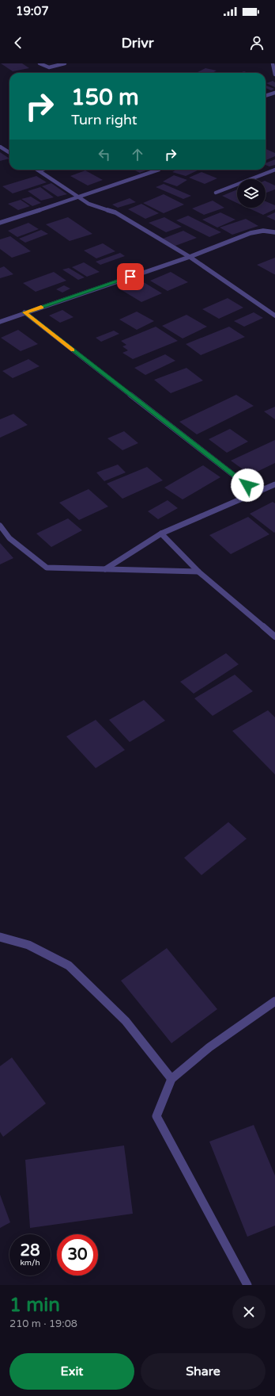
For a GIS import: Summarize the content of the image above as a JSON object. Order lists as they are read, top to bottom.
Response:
{
  "page": {
    "status": "19:07",
    "header": "Drivr",
    "turn": ["150 m", "Turn right"],
    "speed": "28 km/h",
    "limit": "30",
    "heading": ["1 min", "210 m · 19:08"],
    "buttons": ["Exit", "Share"]
  }
}
